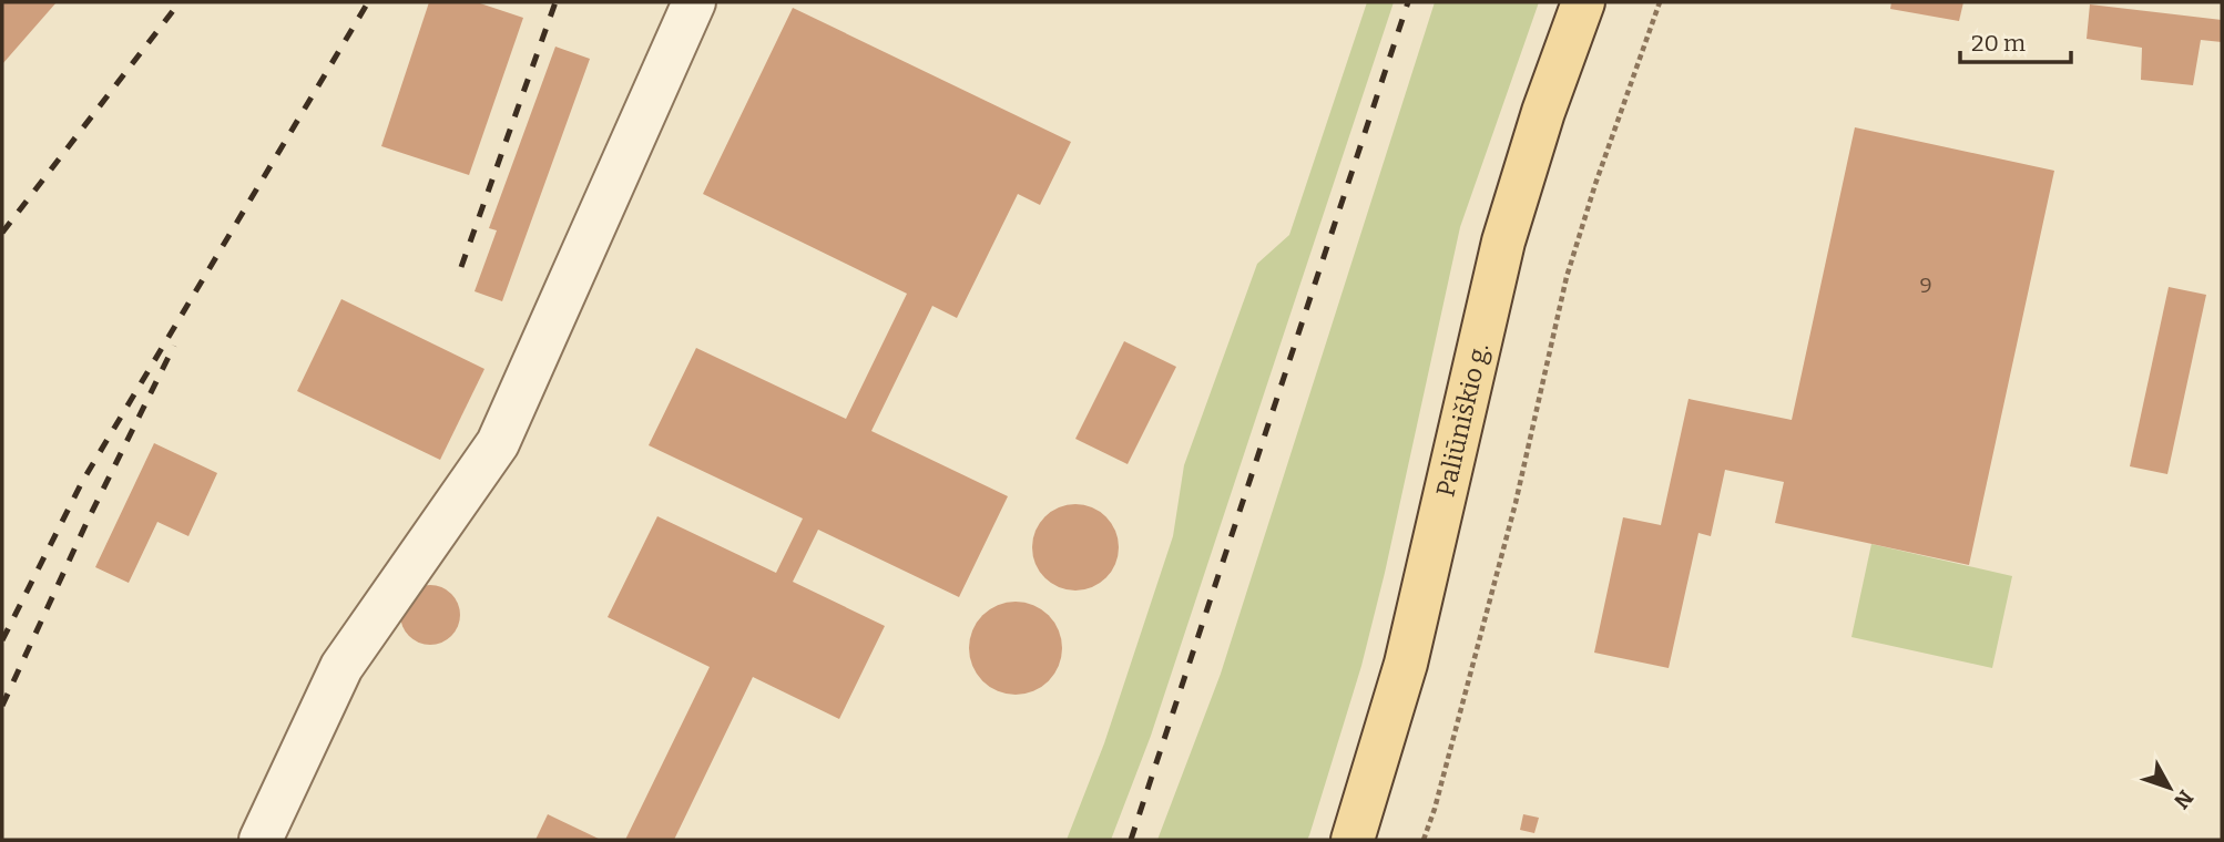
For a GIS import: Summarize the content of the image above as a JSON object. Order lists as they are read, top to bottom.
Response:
{
  "streets": {
    "main road": ["Paliūniškio g."]
  },
  "house_numbers": ["9"],
  "scale_bar": "20 m",
  "north": "bottom right"
}
